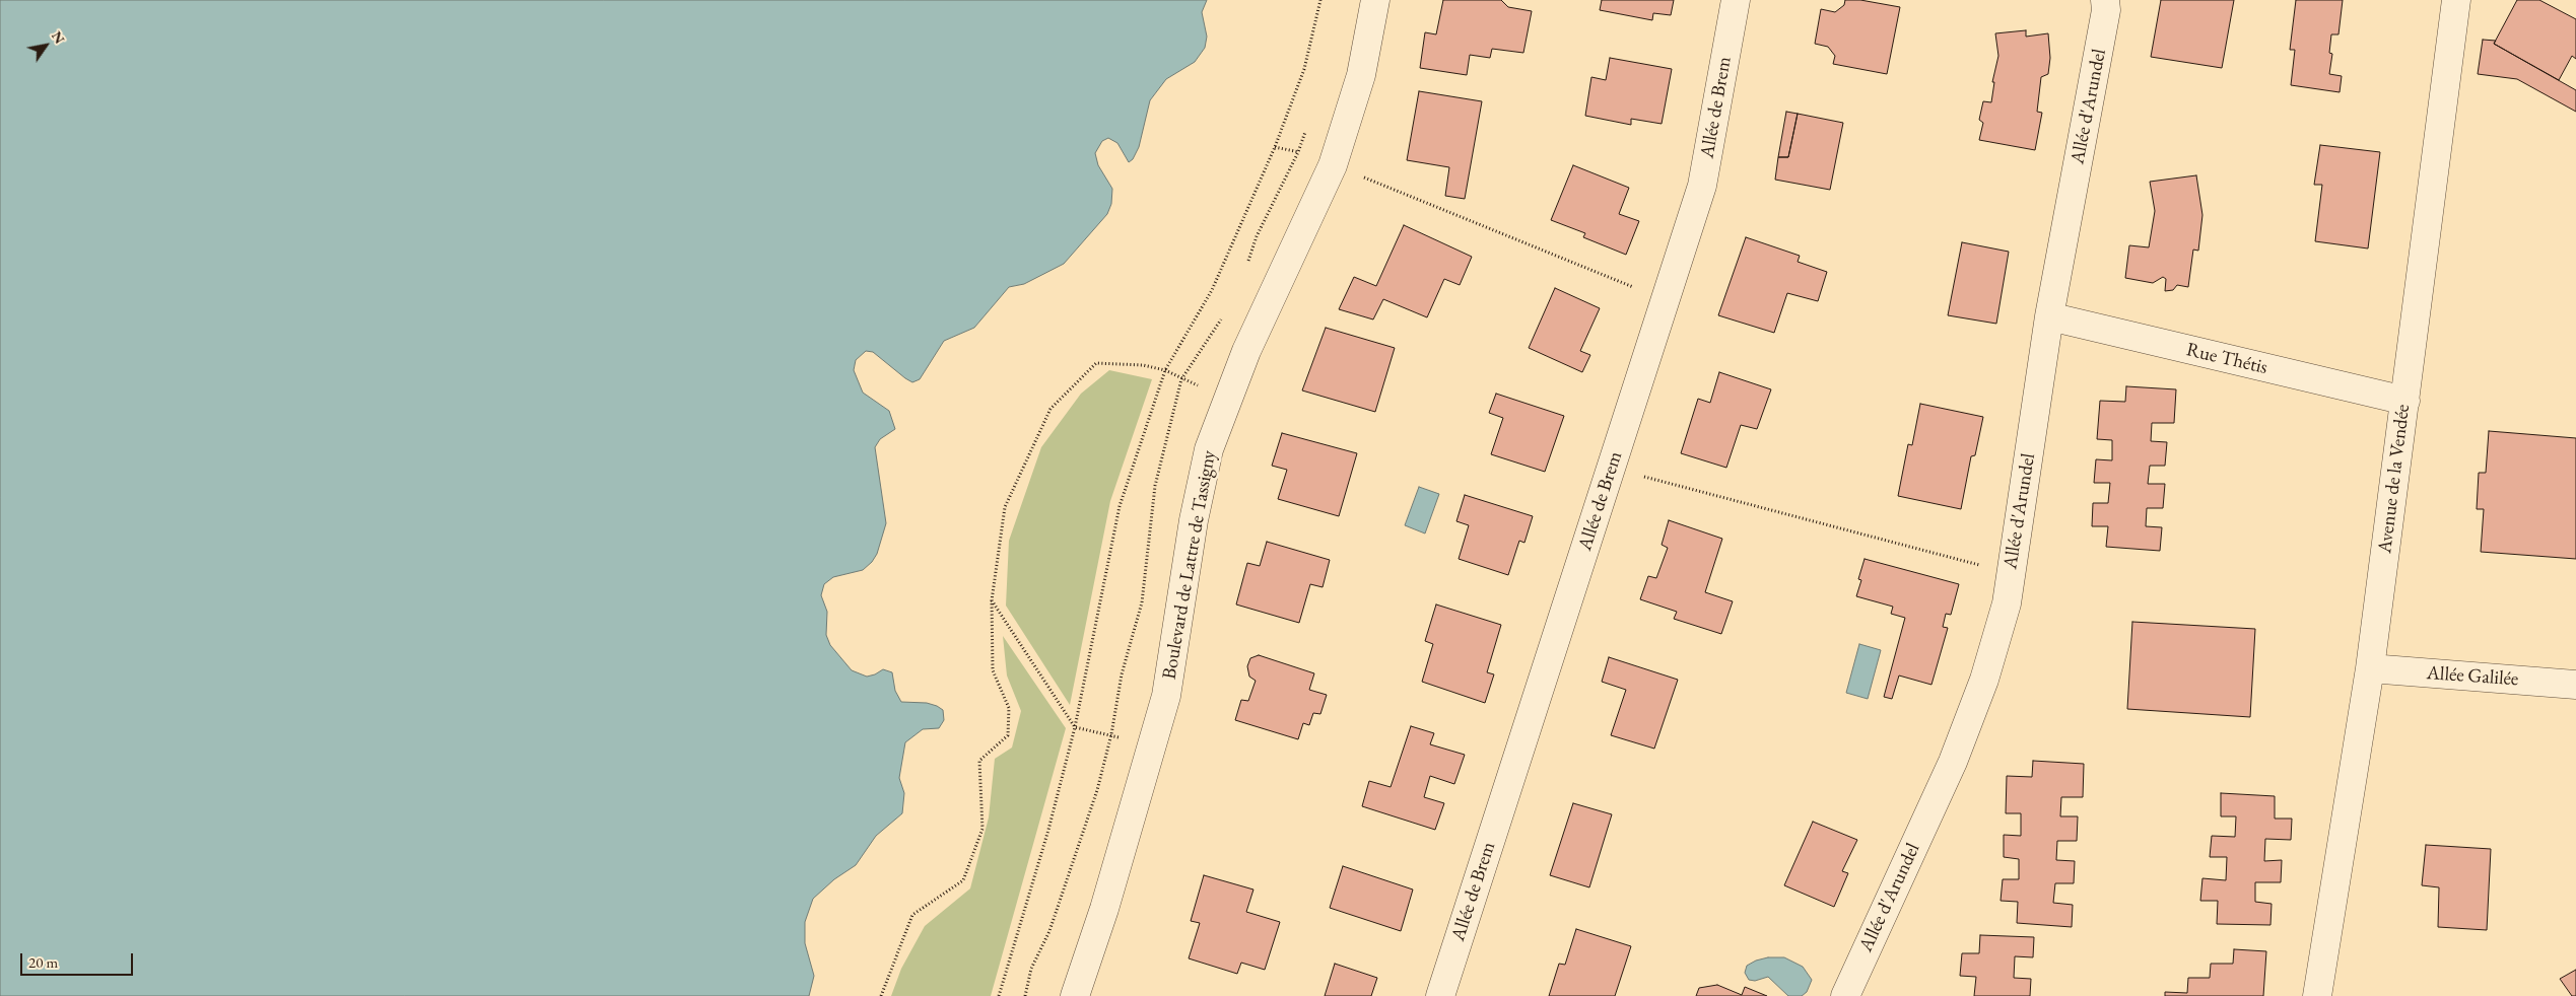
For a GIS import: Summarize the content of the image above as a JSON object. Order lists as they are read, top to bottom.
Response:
{
  "streets": {
    "street": [
      "Allée d'Arundel",
      "Allée de Brem",
      "Rue Thétis",
      "Avenue de la Vendée",
      "Boulevard de Lattre de Tassigny",
      "Allée Galilée"
    ]
  },
  "crossings": [
    ["Allée d'Arundel", "Rue Thétis"],
    ["Rue Thétis", "Avenue de la Vendée"],
    ["Avenue de la Vendée", "Allée Galilée"]
  ],
  "scale_bar": "20 m",
  "north": "top right"
}
